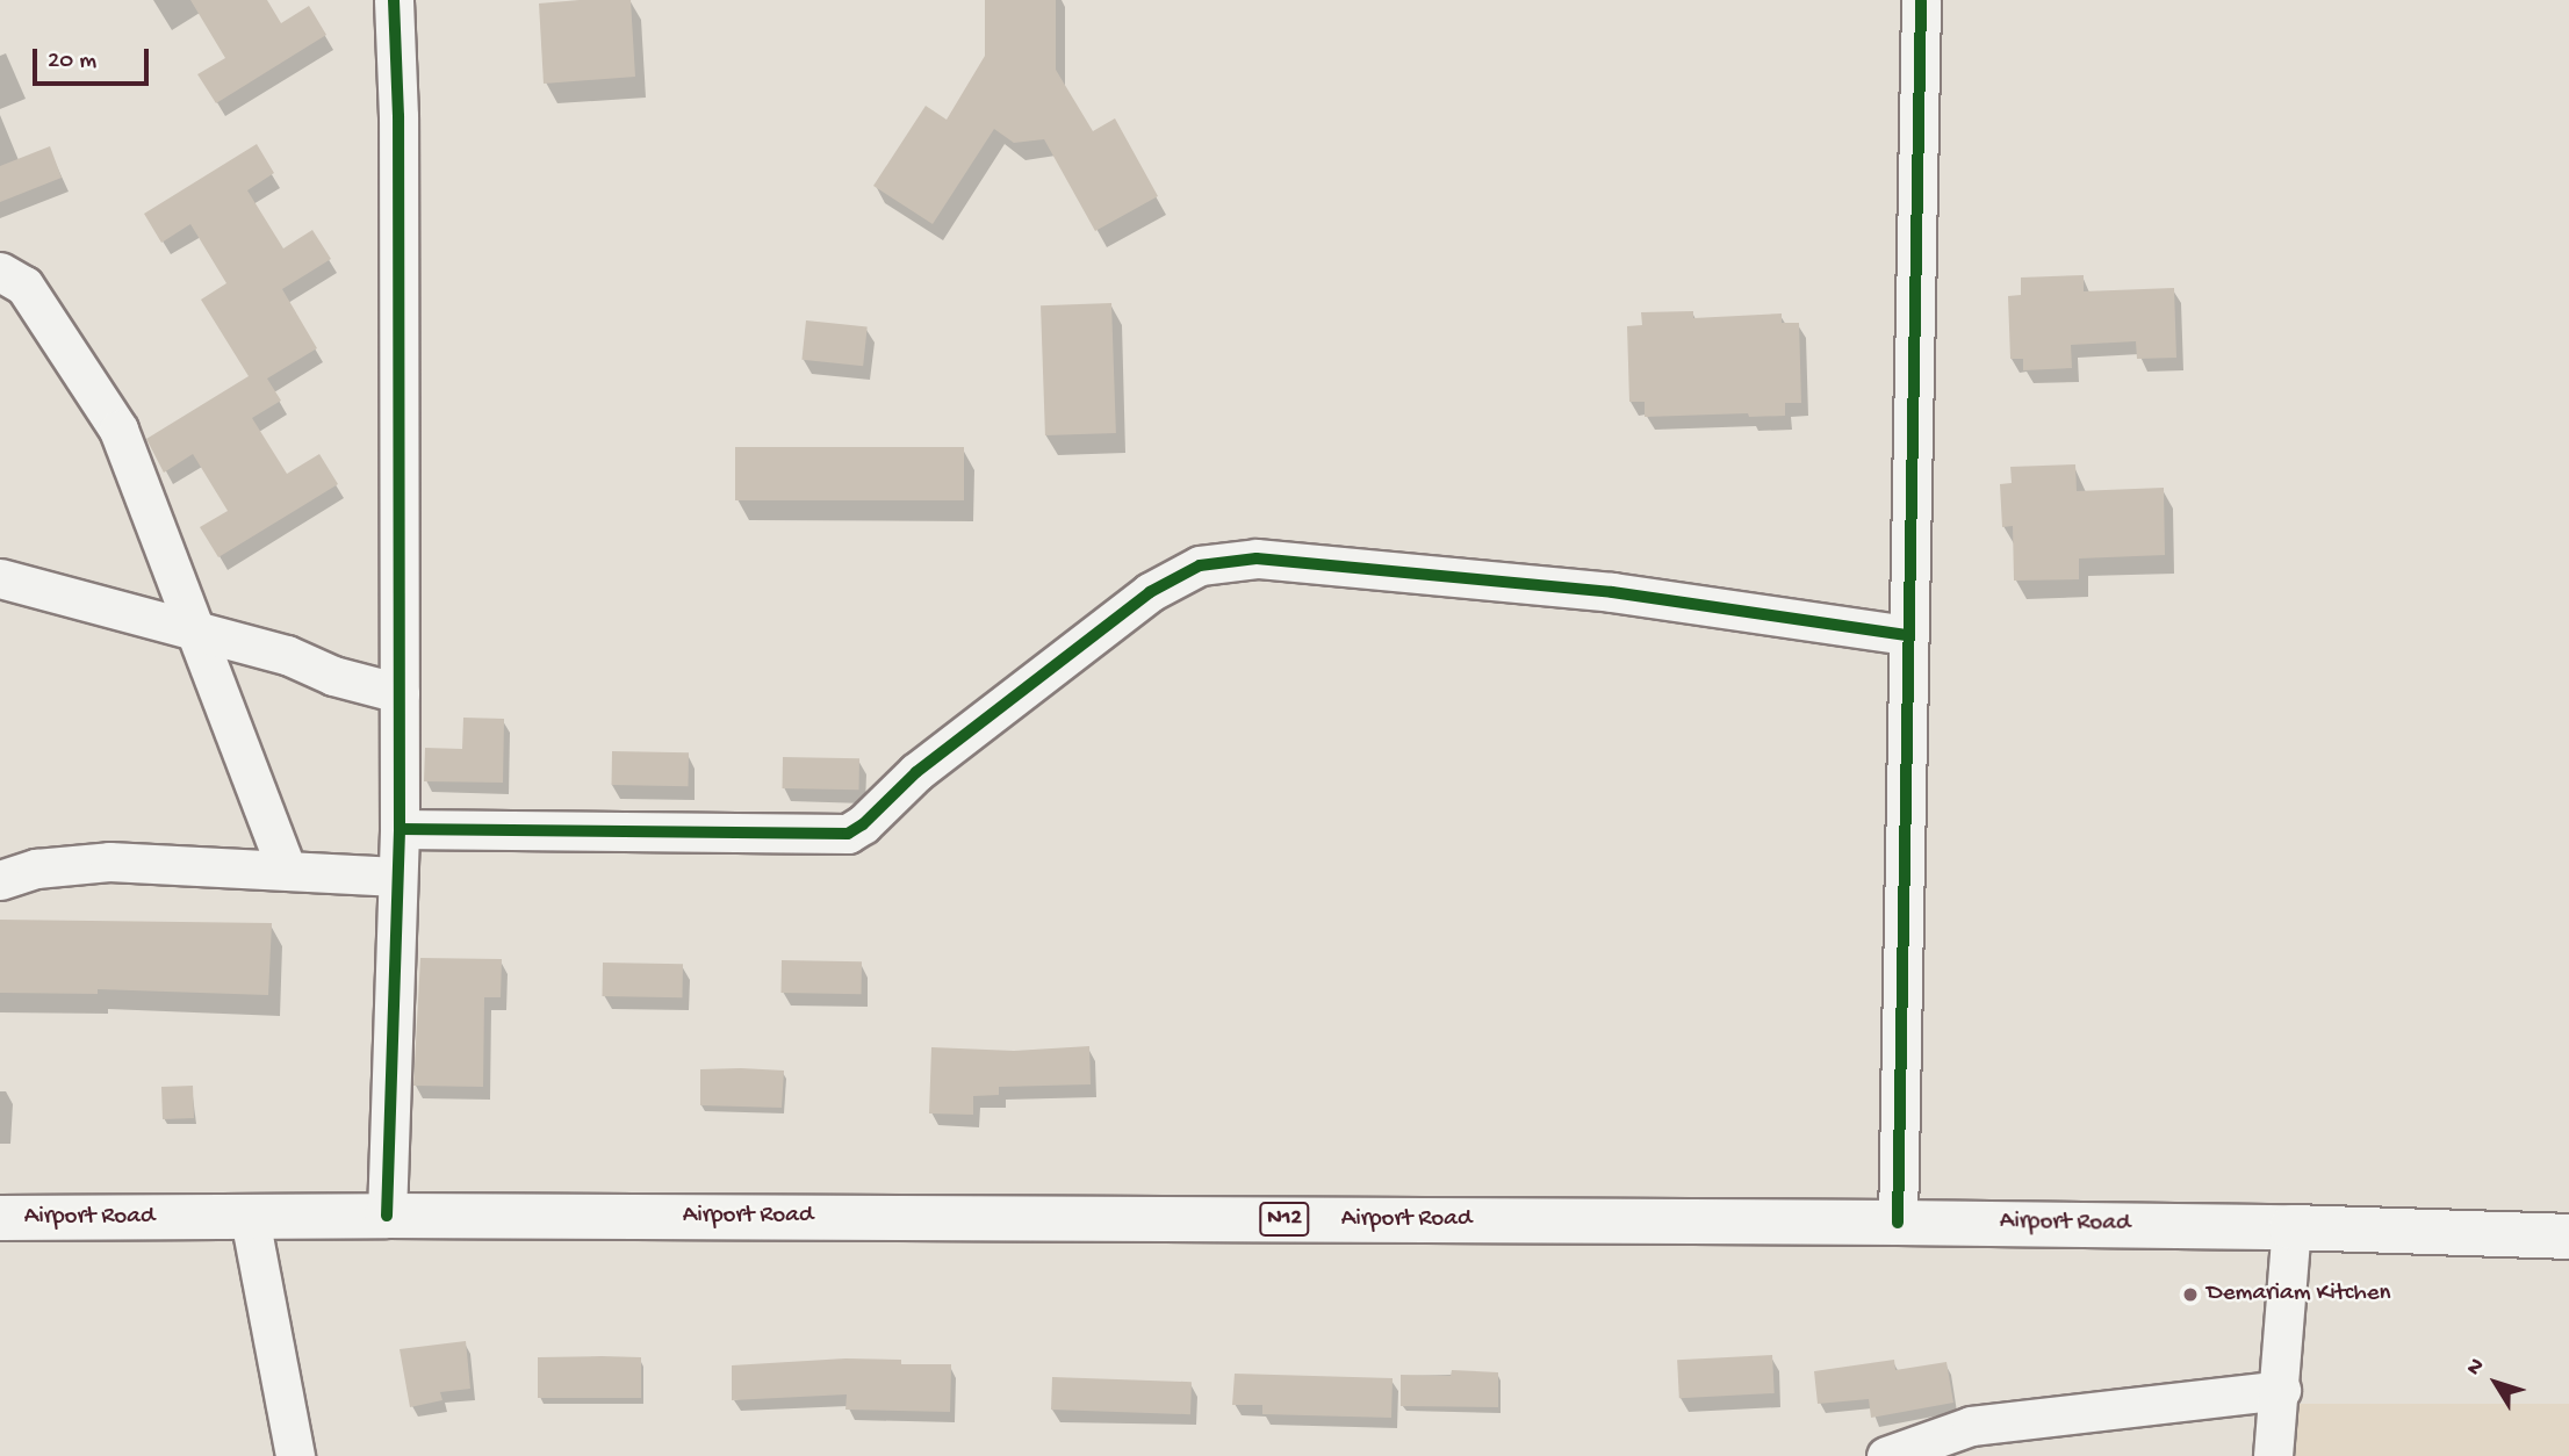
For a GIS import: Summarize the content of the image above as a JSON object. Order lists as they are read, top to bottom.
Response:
{
  "streets": {
    "highway": ["Airport Road", "N12"]
  },
  "places": ["Demariam Kitchen"],
  "scale_bar": "20 m",
  "north": "top left"
}
